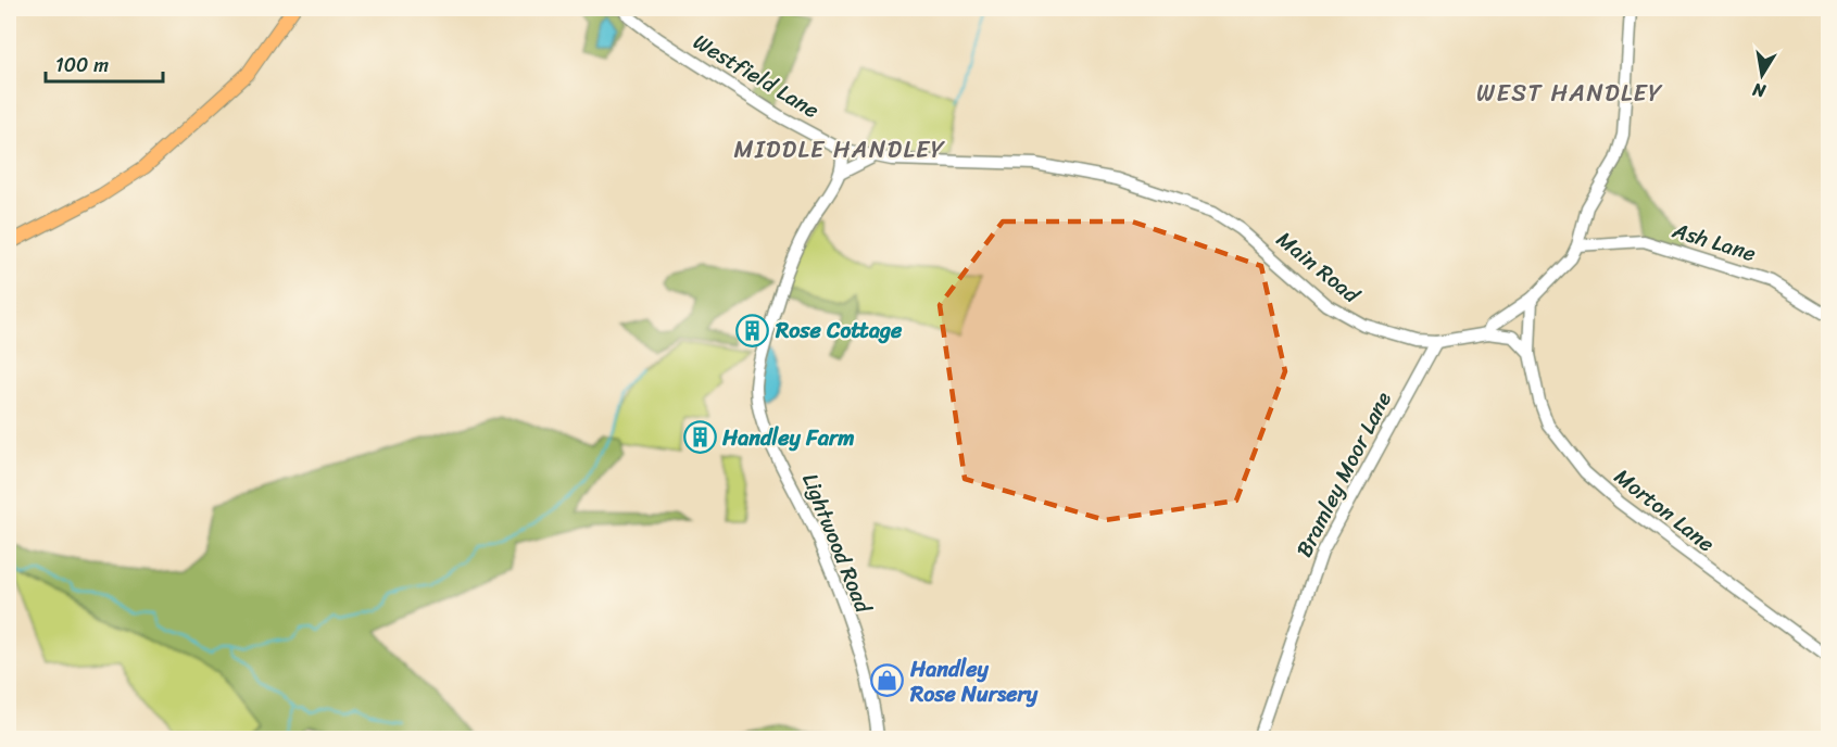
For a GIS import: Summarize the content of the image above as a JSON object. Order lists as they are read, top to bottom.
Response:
{
  "streets": {
    "street": [
      "Westfield Lane",
      "Ash Lane",
      "Main Road",
      "Bramley Moor Lane",
      "Morton Lane",
      "Lightwood Road"
    ]
  },
  "crossings": [
    ["Westfield Lane", "Main Road"],
    ["Main Road", "Bramley Moor Lane"]
  ],
  "districts": ["WEST HANDLEY", "MIDDLE HANDLEY"],
  "places": {
    "building": ["Rose Cottage", "Handley Farm"],
    "shop": ["Handley Rose Nursery"]
  },
  "scale_bar": "100 m",
  "north": "bottom"
}
